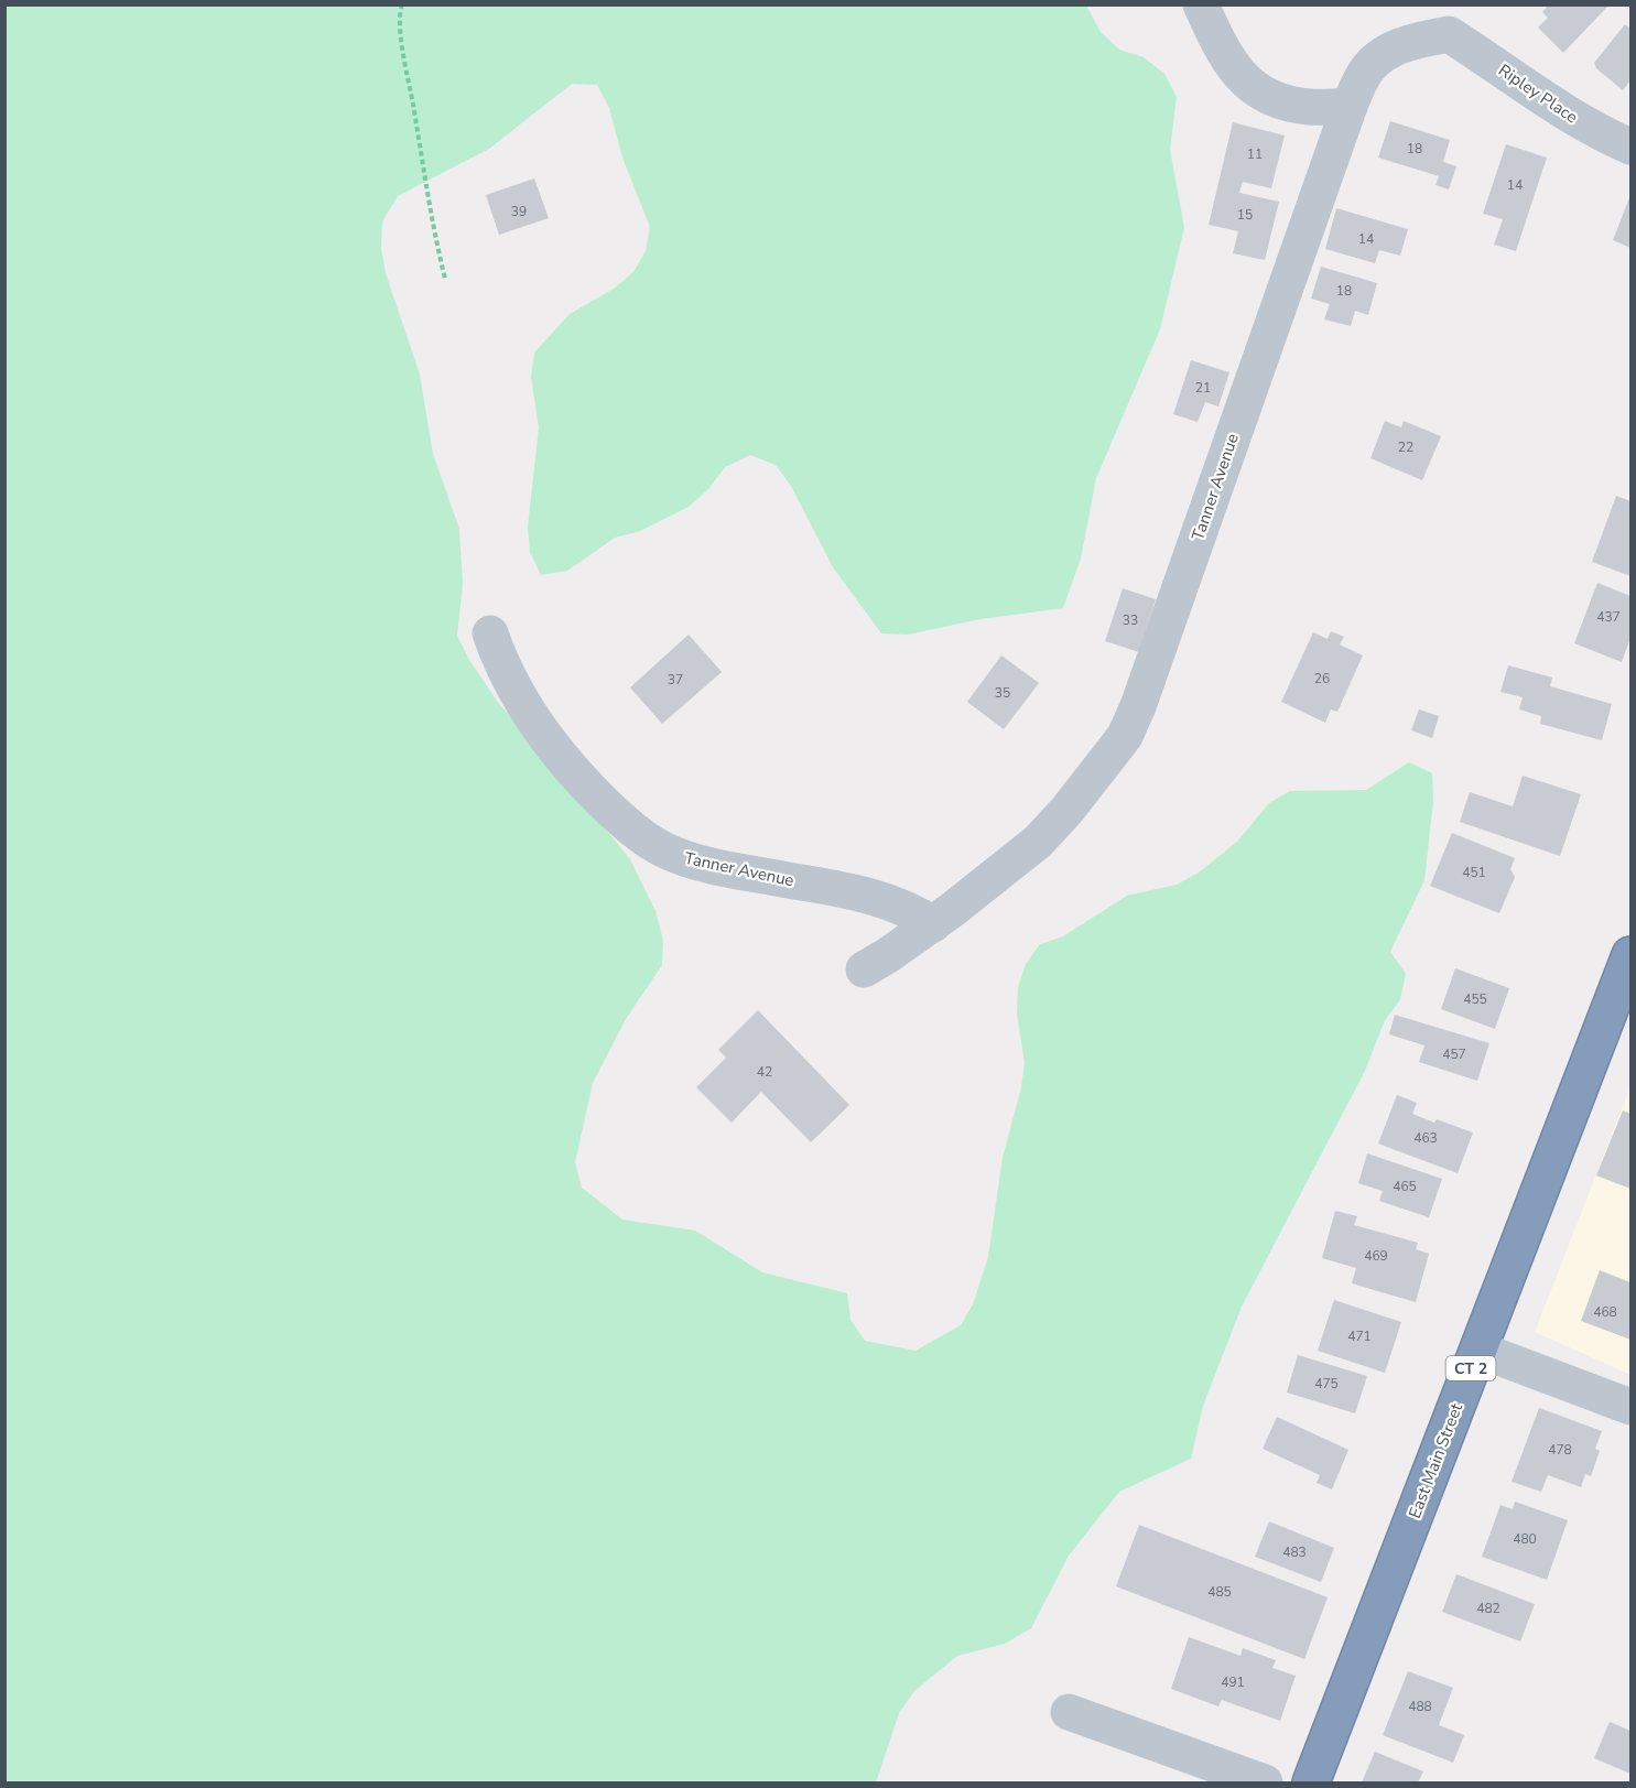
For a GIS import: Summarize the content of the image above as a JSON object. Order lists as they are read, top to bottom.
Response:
{
  "streets": {
    "highway": ["CT 2", "East Main Street"],
    "street": ["Ripley Place", "Tanner Avenue"]
  },
  "crossings": [
    ["Ripley Place", "Tanner Avenue"]
  ],
  "house_numbers": [
    "18",
    "11",
    "14",
    "39",
    "15",
    "14",
    "18",
    "21",
    "22",
    "437",
    "33",
    "26",
    "37",
    "35",
    "451",
    "455",
    "457",
    "42",
    "463",
    "465",
    "469",
    "468",
    "471",
    "475",
    "478",
    "480",
    "483",
    "485",
    "482",
    "491",
    "488"
  ]
}
